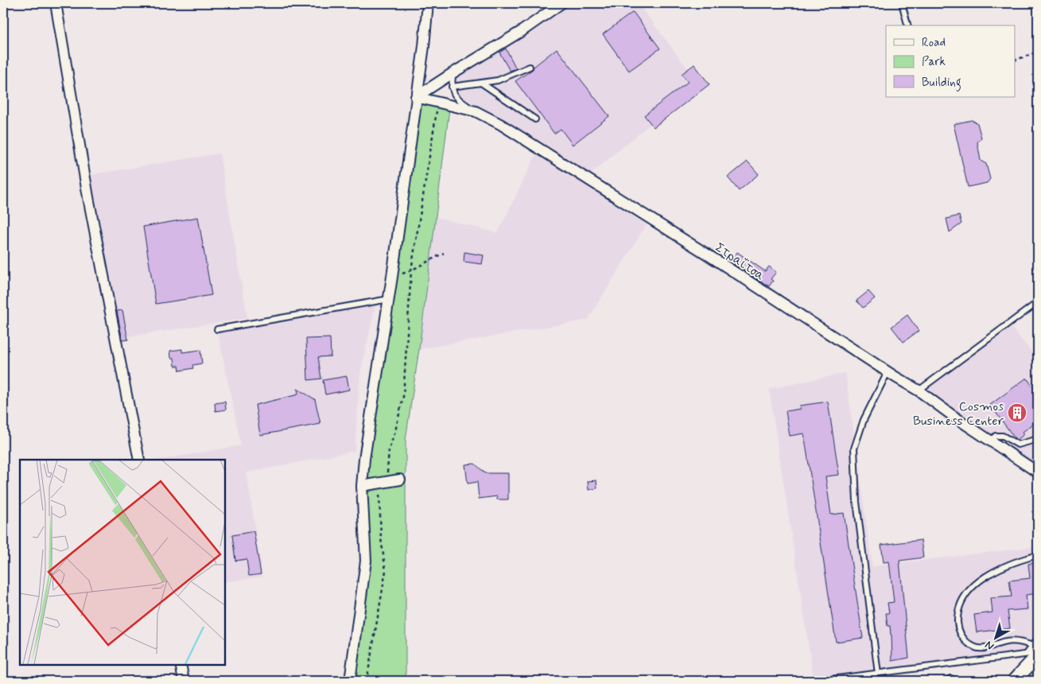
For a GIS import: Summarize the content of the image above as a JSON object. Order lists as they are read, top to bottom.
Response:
{
  "streets": {
    "street": ["Στραΐτσα"]
  },
  "places": {
    "building": ["Cosmos Business Center"]
  },
  "legend": ["Road", "Park", "Building"],
  "north": "bottom left"
}
